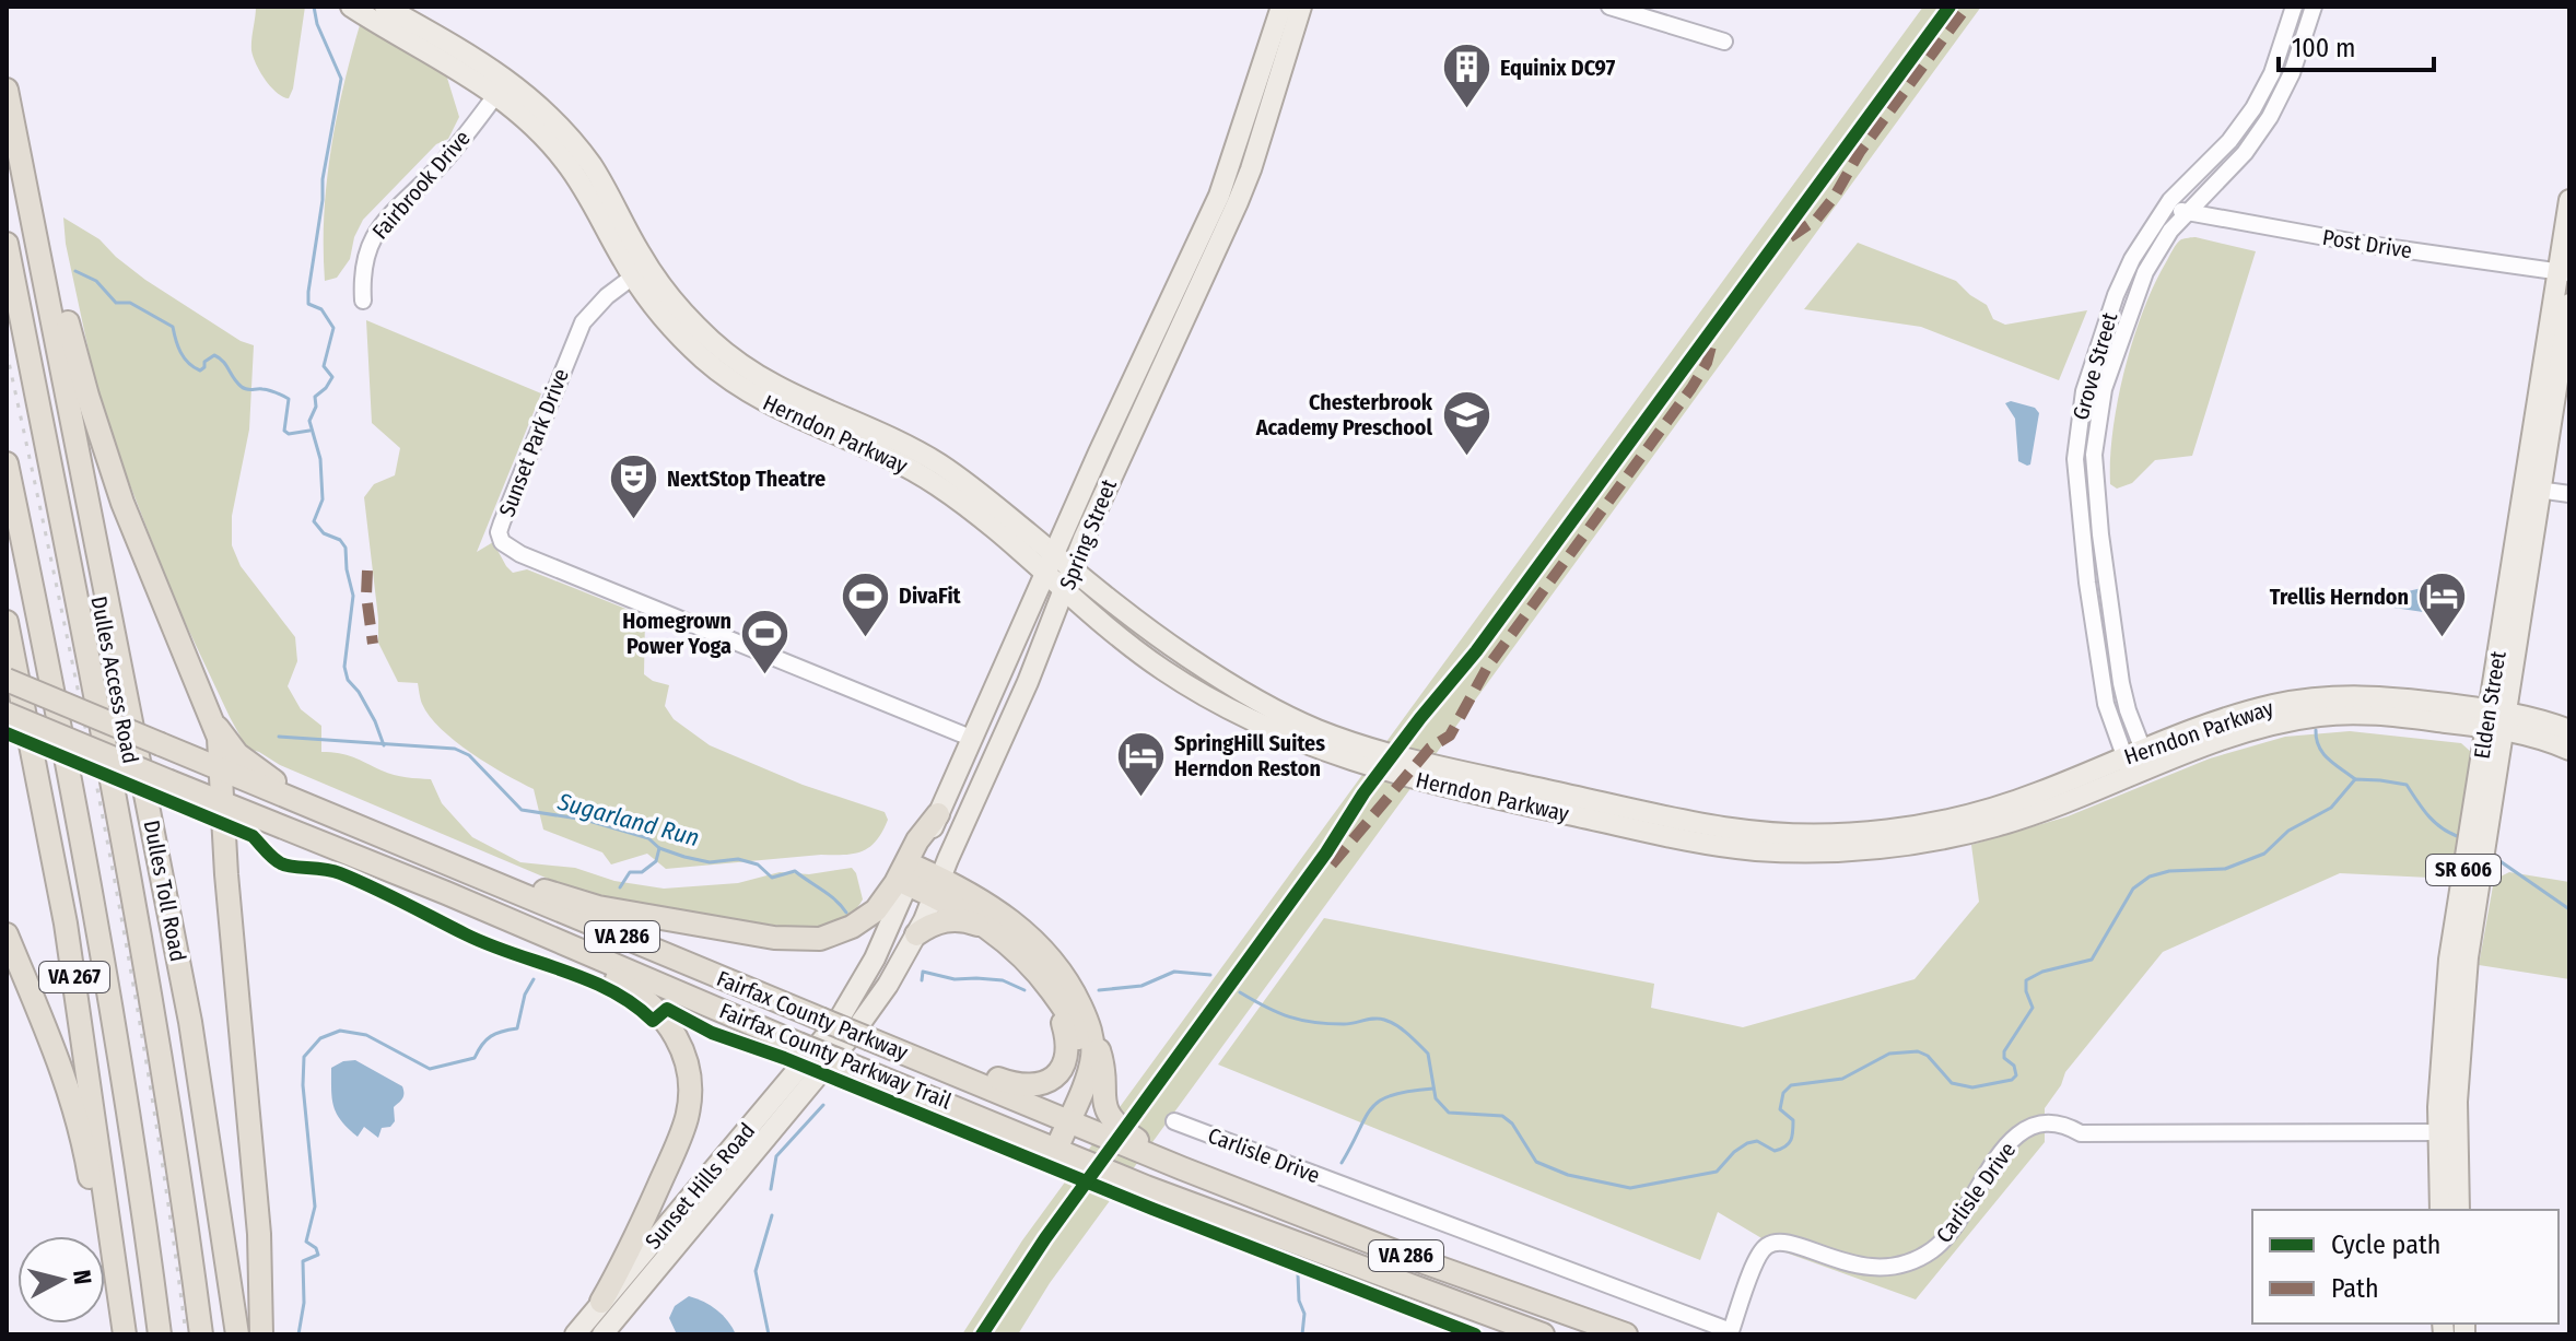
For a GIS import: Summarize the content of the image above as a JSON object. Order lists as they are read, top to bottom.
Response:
{
  "streets": {
    "highway": [
      "Dulles Access Road",
      "Dulles Toll Road",
      "VA 286",
      "VA 267",
      "Fairfax County Parkway"
    ],
    "main road": [
      "Herndon Parkway",
      "Spring Street",
      "Elden Street",
      "SR 606",
      "Sunset Hills Road"
    ],
    "street": [
      "Fairbrook Drive",
      "Post Drive",
      "Grove Street",
      "Sunset Park Drive",
      "Carlisle Drive"
    ],
    "cycle path": ["Fairfax County Parkway Trail"]
  },
  "crossings": [
    ["Fairbrook Drive", "Herndon Parkway"],
    ["Post Drive", "Grove Street"],
    ["Post Drive", "Elden Street"],
    ["Grove Street", "Herndon Parkway"],
    ["Herndon Parkway", "Sunset Park Drive"],
    ["Herndon Parkway", "Spring Street"],
    ["Herndon Parkway", "Elden Street"],
    ["Sunset Park Drive", "Spring Street"],
    ["Spring Street", "Fairfax County Parkway"],
    ["Spring Street", "Sunset Hills Road"],
    ["Elden Street", "Carlisle Drive"],
    ["Dulles Toll Road", "Fairfax County Parkway"],
    ["Fairfax County Parkway", "Sunset Hills Road"]
  ],
  "water": ["Sugarland Run"],
  "places": {
    "building": ["Equinix DC97"],
    "school or university": ["Chesterbrook Academy Preschool"],
    "theatre": ["NextStop Theatre"],
    "sports": ["DivaFit", "Homegrown Power Yoga"],
    "hotel": ["Trellis Herndon", "SpringHill Suites Herndon Reston"]
  },
  "legend": ["Cycle path", "Path"],
  "scale_bar": "100 m",
  "north": "right"
}
